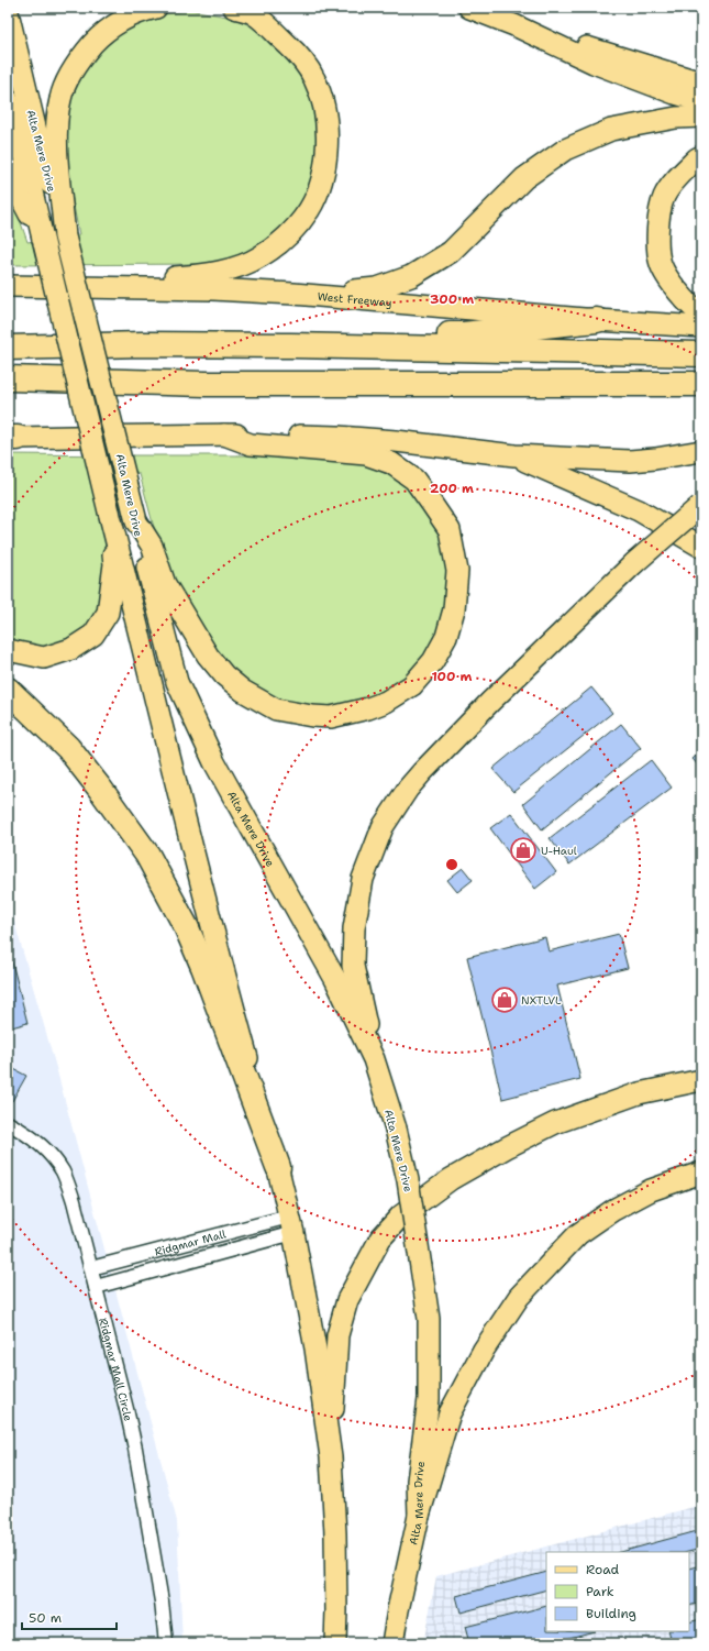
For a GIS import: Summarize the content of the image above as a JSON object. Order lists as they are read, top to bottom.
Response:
{
  "streets": {
    "main road": ["Alta Mere Drive", "West Freeway"],
    "street": ["Ridgmar Mall", "Ridgmar Mall Circle"]
  },
  "crossings": [
    ["Alta Mere Drive", "Ridgmar Mall"],
    ["Ridgmar Mall", "Ridgmar Mall Circle"]
  ],
  "places": {
    "shop": ["U-Haul", "NXTLVL"]
  },
  "legend": ["Road", "Park", "Building"],
  "scale_bar": "50 m",
  "rings": ["300 m", "200 m", "100 m"]
}
